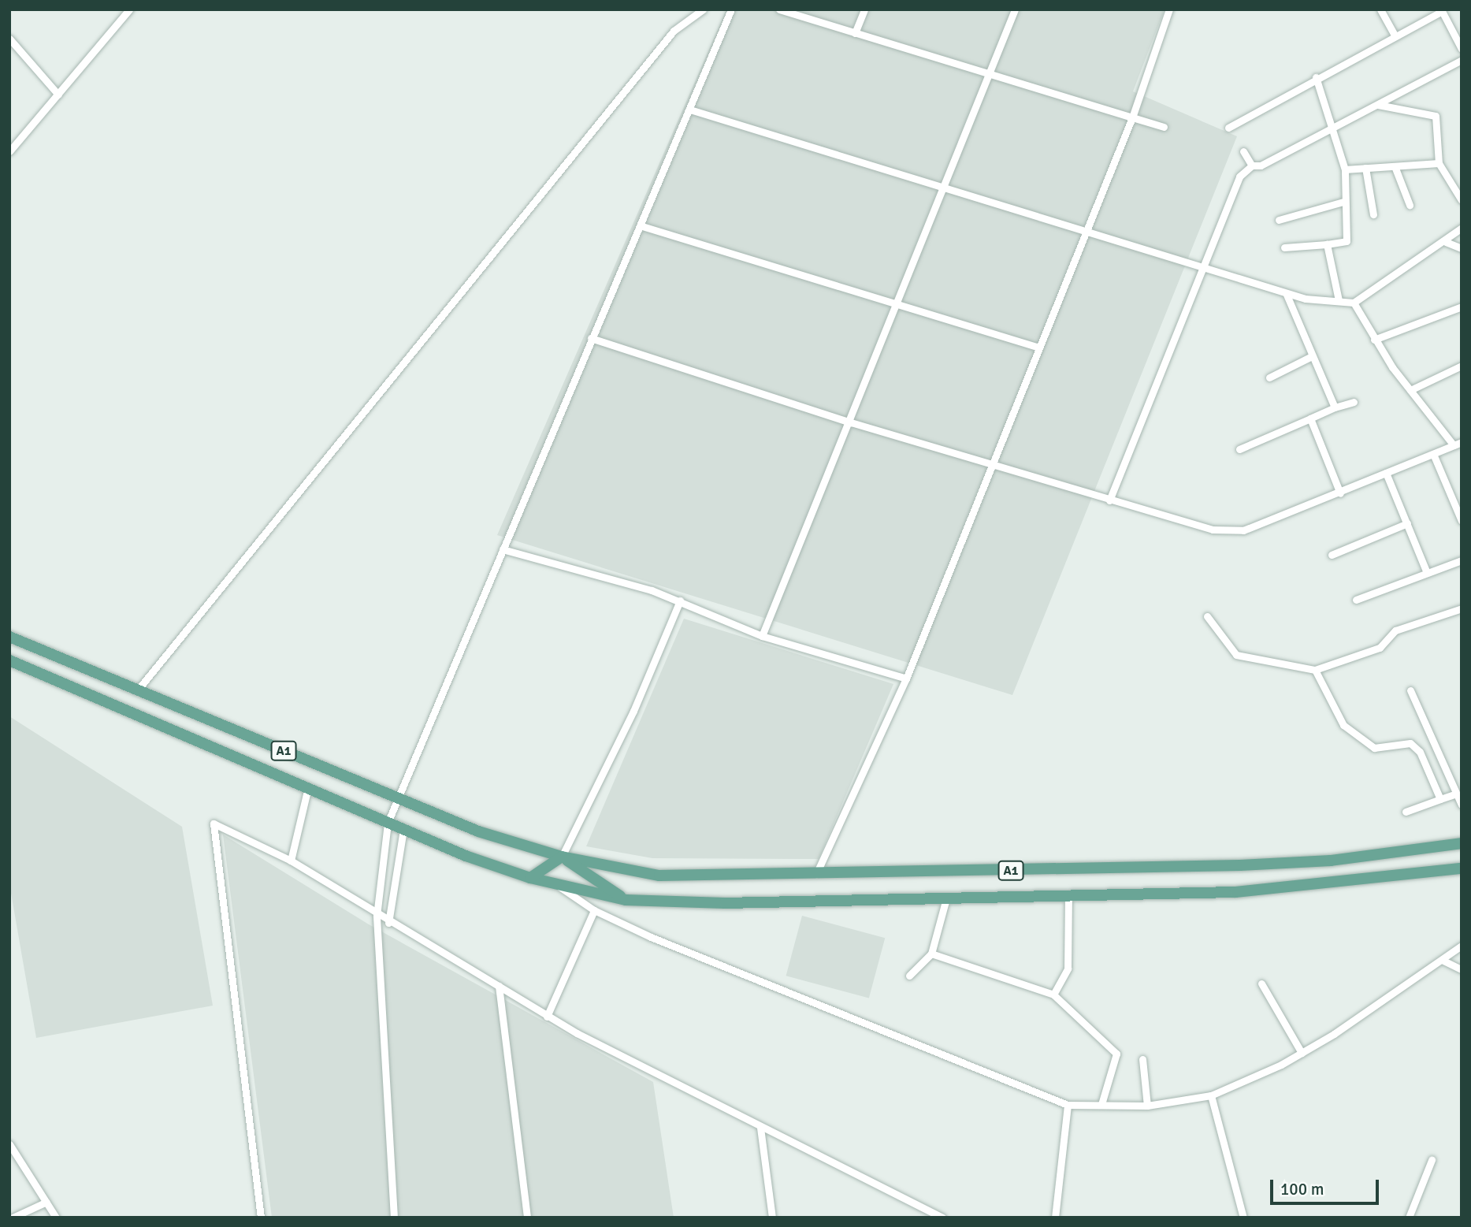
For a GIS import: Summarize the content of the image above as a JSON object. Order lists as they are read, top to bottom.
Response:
{
  "streets": {
    "main road": ["A1"]
  },
  "scale_bar": "100 m"
}
